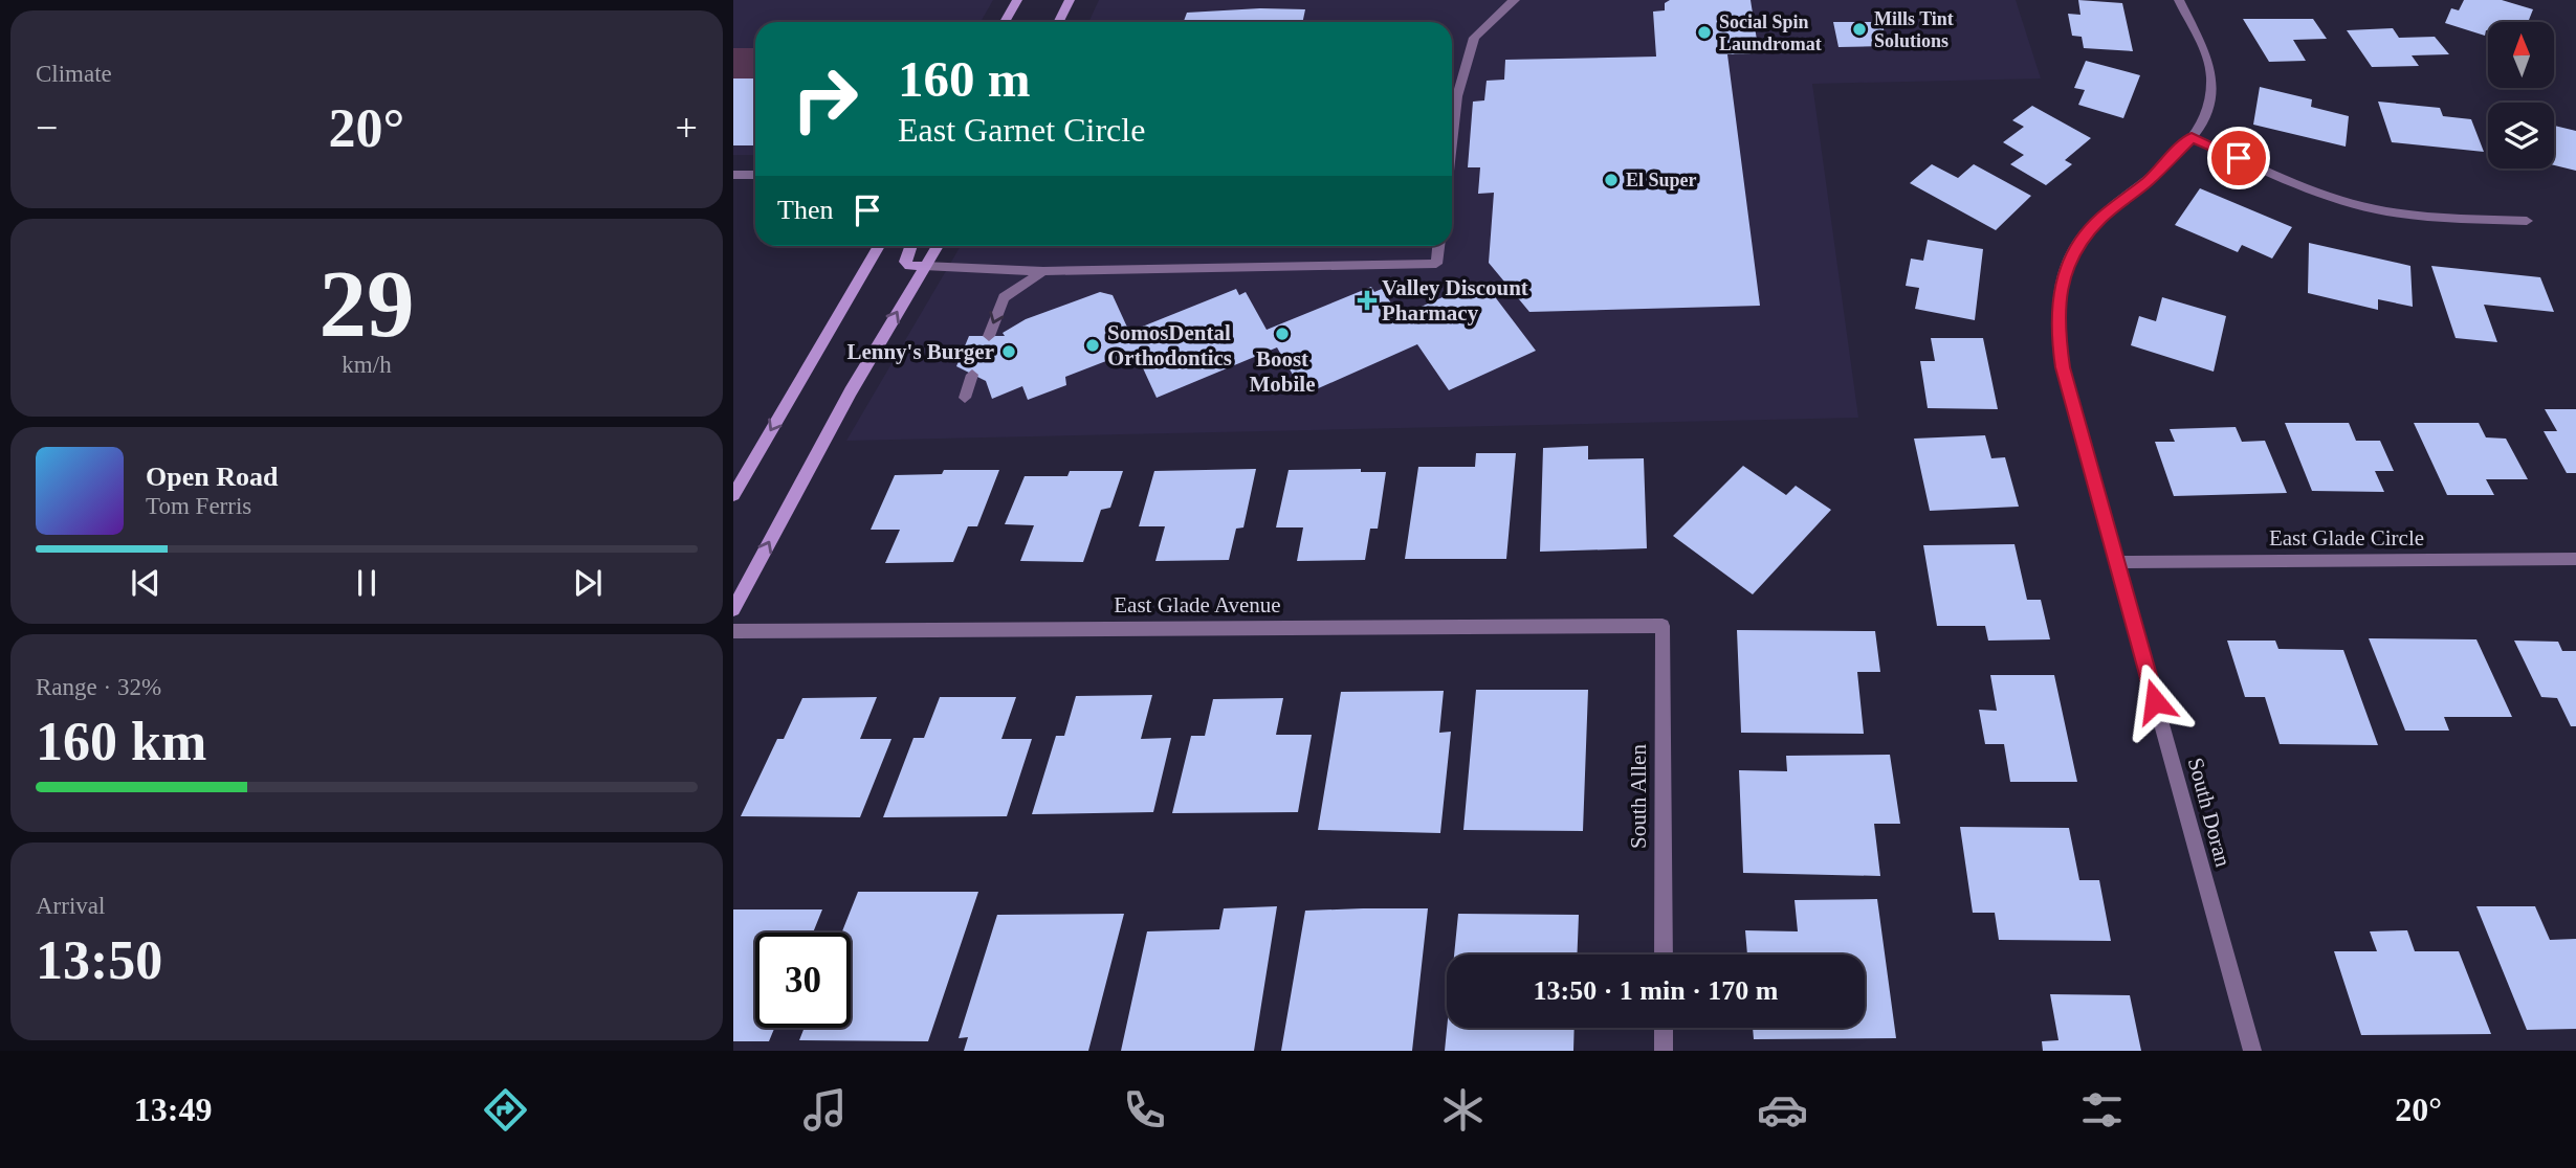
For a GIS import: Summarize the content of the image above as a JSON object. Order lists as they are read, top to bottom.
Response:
{
  "streets": {
    "street": [
      "East Glade Circle",
      "East Glade Avenue",
      "South Allen",
      "South Doran"
    ]
  },
  "crossings": [
    ["East Glade Circle", "South Doran"],
    ["East Glade Avenue", "South Allen"]
  ],
  "places": {
    "other": [
      "Mills Tint Solutions",
      "Social Spin Laundromat",
      "El Super",
      "Boost Mobile",
      "SomosDental Orthodontics",
      "Lenny's Burger"
    ],
    "health": ["Valley Discount Pharmacy"]
  },
  "north": "top",
  "page": {
    "tile": [
      "Climate",
      ["29", "km/h"],
      ["Range · 32%", "160 km"],
      ["Arrival", "13:50"]
    ],
    "turn": ["160 m", "East Garnet Circle"],
    "heat": ["−", "20°", "+"],
    "then": "Then",
    "song": ["Open Road", "Tom Ferris"],
    "limit": "30",
    "trip": "13:50 · 1 min · 170 m",
    "tabs": ["13:49", "20°"]
  }
}
